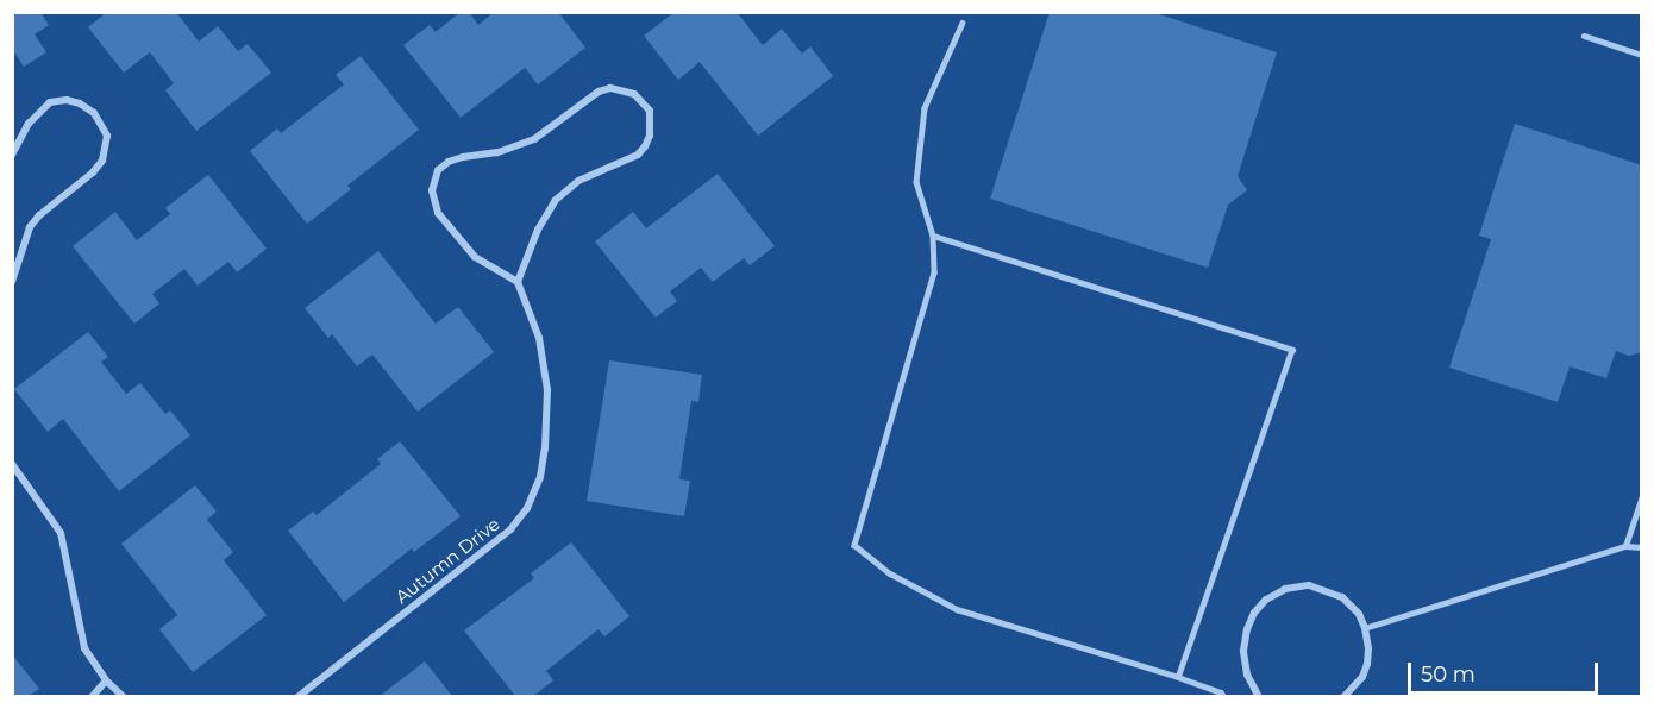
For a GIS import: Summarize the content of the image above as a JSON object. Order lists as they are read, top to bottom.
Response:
{
  "streets": {
    "street": ["Autumn Drive"]
  },
  "scale_bar": "50 m"
}
